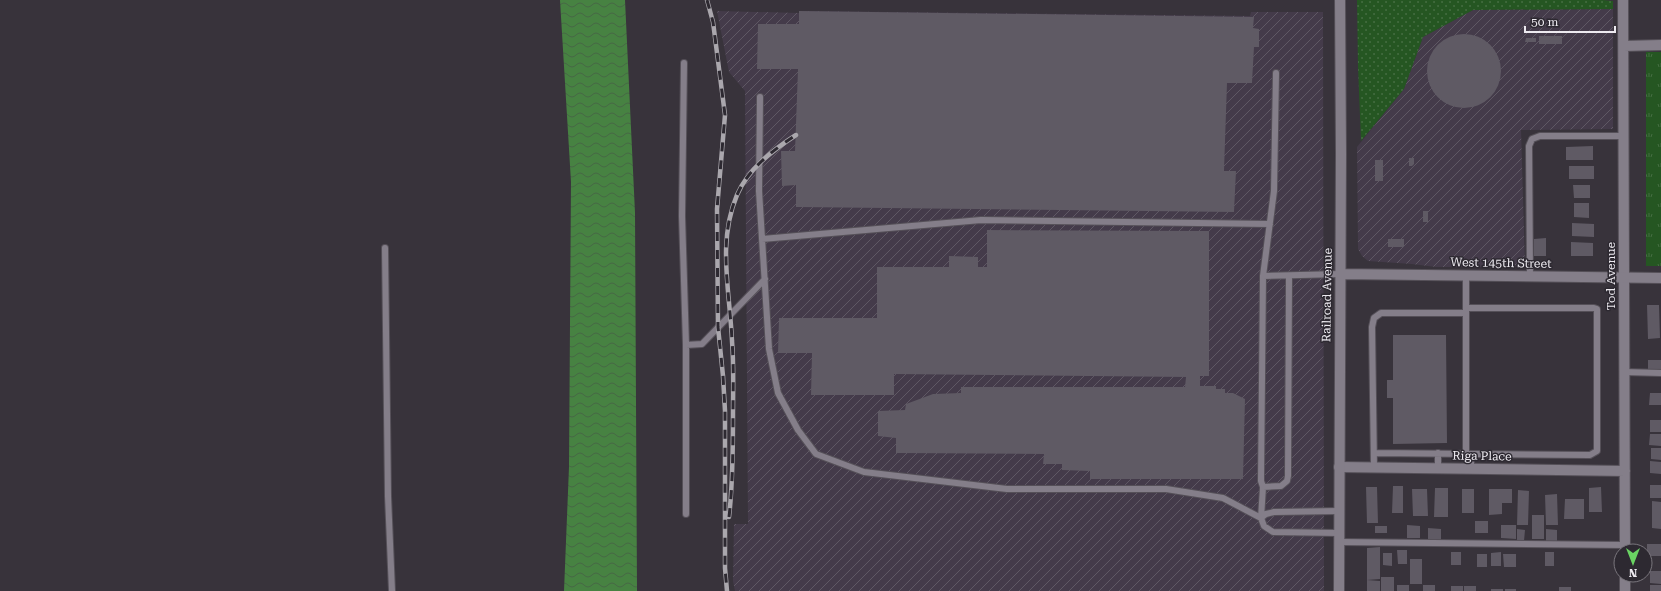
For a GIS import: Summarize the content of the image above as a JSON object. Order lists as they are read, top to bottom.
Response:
{
  "streets": {
    "street": [
      "West 145th Street",
      "Tod Avenue",
      "Railroad Avenue",
      "Riga Place"
    ]
  },
  "crossings": [
    ["West 145th Street", "Tod Avenue"],
    ["West 145th Street", "Railroad Avenue"],
    ["Tod Avenue", "Riga Place"],
    ["Railroad Avenue", "Riga Place"]
  ],
  "scale_bar": "50 m",
  "north": "bottom"
}
